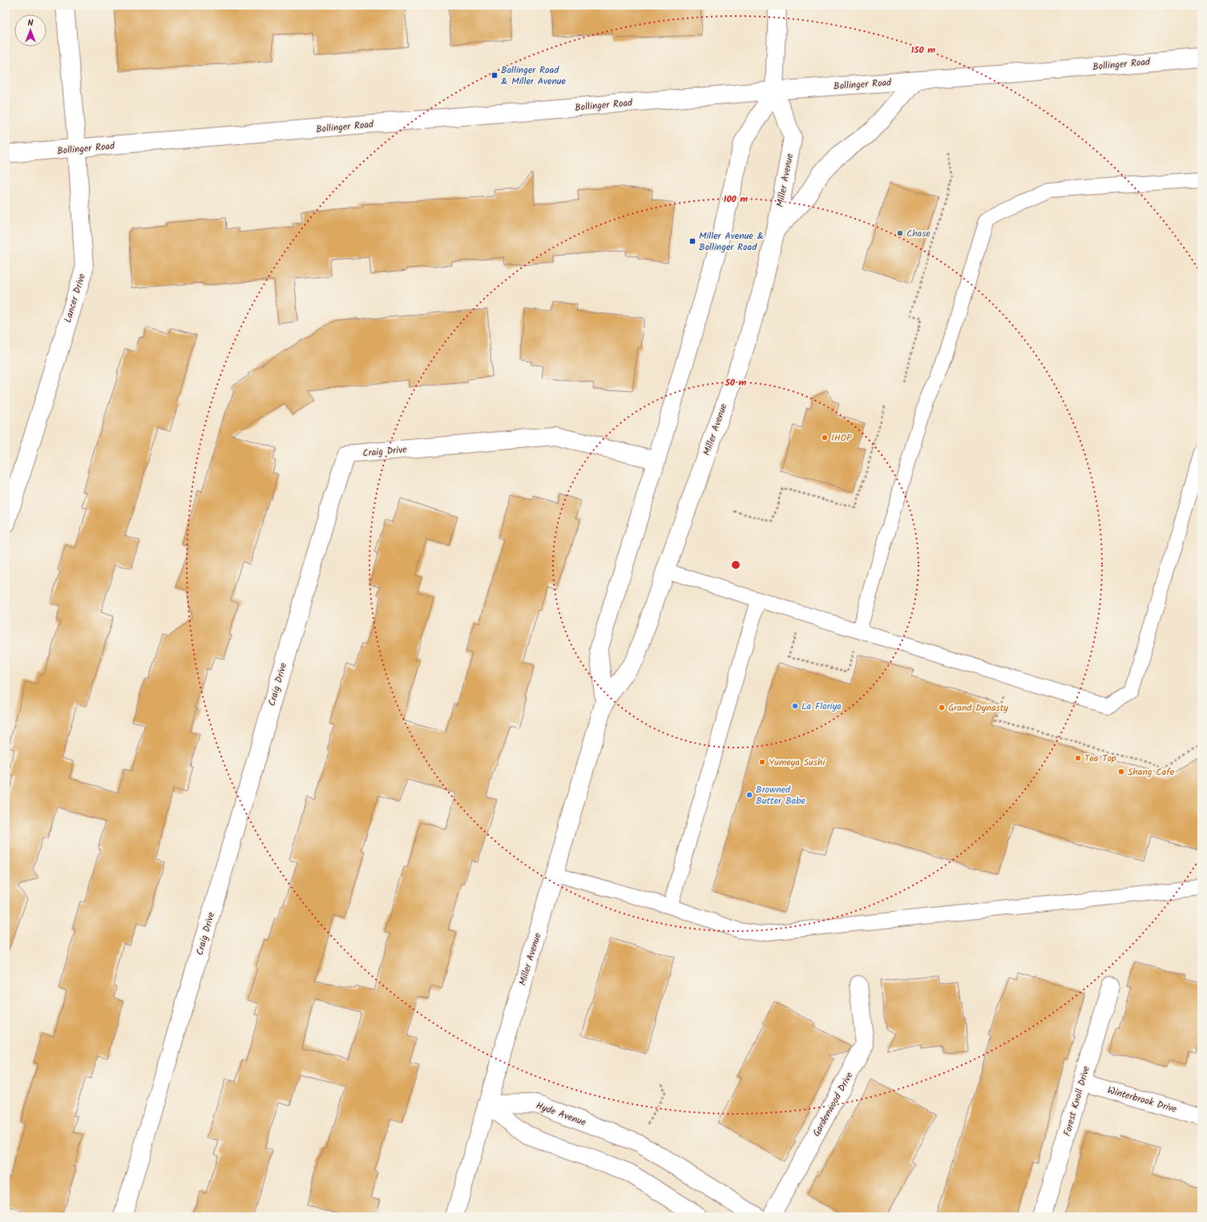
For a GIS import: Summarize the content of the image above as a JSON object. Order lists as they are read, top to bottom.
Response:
{
  "streets": {
    "main road": [
      "Bollinger Road",
      "Miller Avenue",
      "Lancer Drive",
      "Craig Drive",
      "Winterbrook Drive",
      "Forest Knoll Drive",
      "Gardenwood Drive",
      "Hyde Avenue"
    ]
  },
  "crossings": [
    ["Bollinger Road", "Miller Avenue"],
    ["Bollinger Road", "Lancer Drive"],
    ["Miller Avenue", "Craig Drive"],
    ["Miller Avenue", "Hyde Avenue"],
    ["Winterbrook Drive", "Forest Knoll Drive"]
  ],
  "places": {
    "transit": ["Bollinger Road & Miller Avenue", "Miller Avenue & Bollinger Road"],
    "other": [
      "Chase",
      "IHOP",
      "La Floriya",
      "Grand Dynasty",
      "Tea Top",
      "Yumeya Sushi",
      "Shang Cafe",
      "Browned Butter Babe"
    ]
  },
  "north": "top",
  "rings": ["150 m", "100 m", "50 m"]
}
